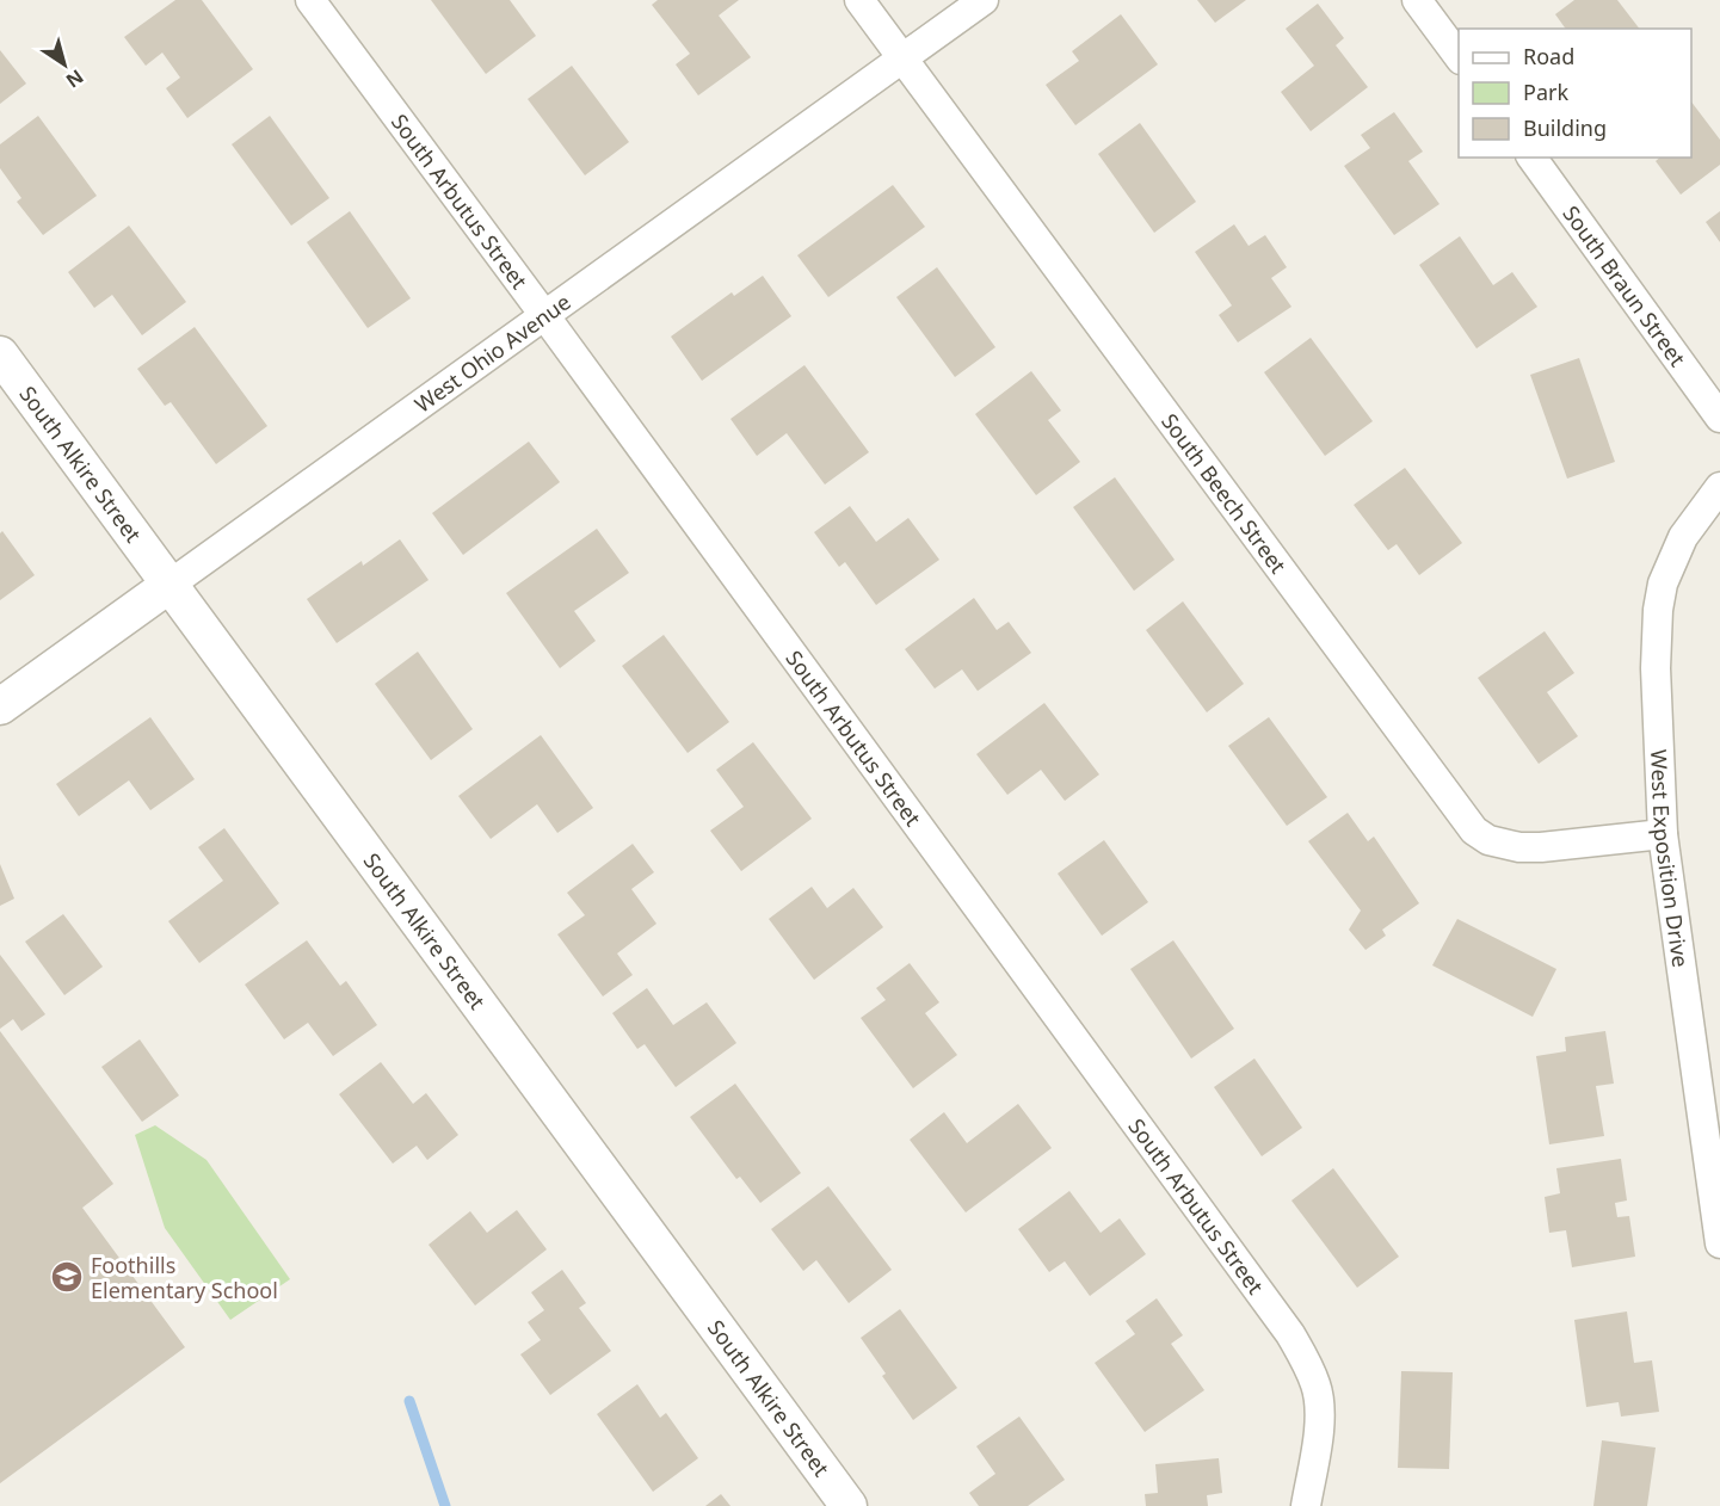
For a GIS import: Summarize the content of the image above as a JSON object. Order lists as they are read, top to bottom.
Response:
{
  "streets": {
    "street": [
      "South Arbutus Street",
      "South Braun Street",
      "West Ohio Avenue",
      "South Alkire Street",
      "South Beech Street",
      "West Exposition Drive"
    ]
  },
  "crossings": [
    ["South Arbutus Street", "West Ohio Avenue"],
    ["West Ohio Avenue", "South Alkire Street"],
    ["West Ohio Avenue", "South Beech Street"],
    ["South Beech Street", "West Exposition Drive"]
  ],
  "places": {
    "school or university": ["Foothills Elementary School"]
  },
  "legend": ["Road", "Park", "Building"],
  "north": "bottom right"
}
